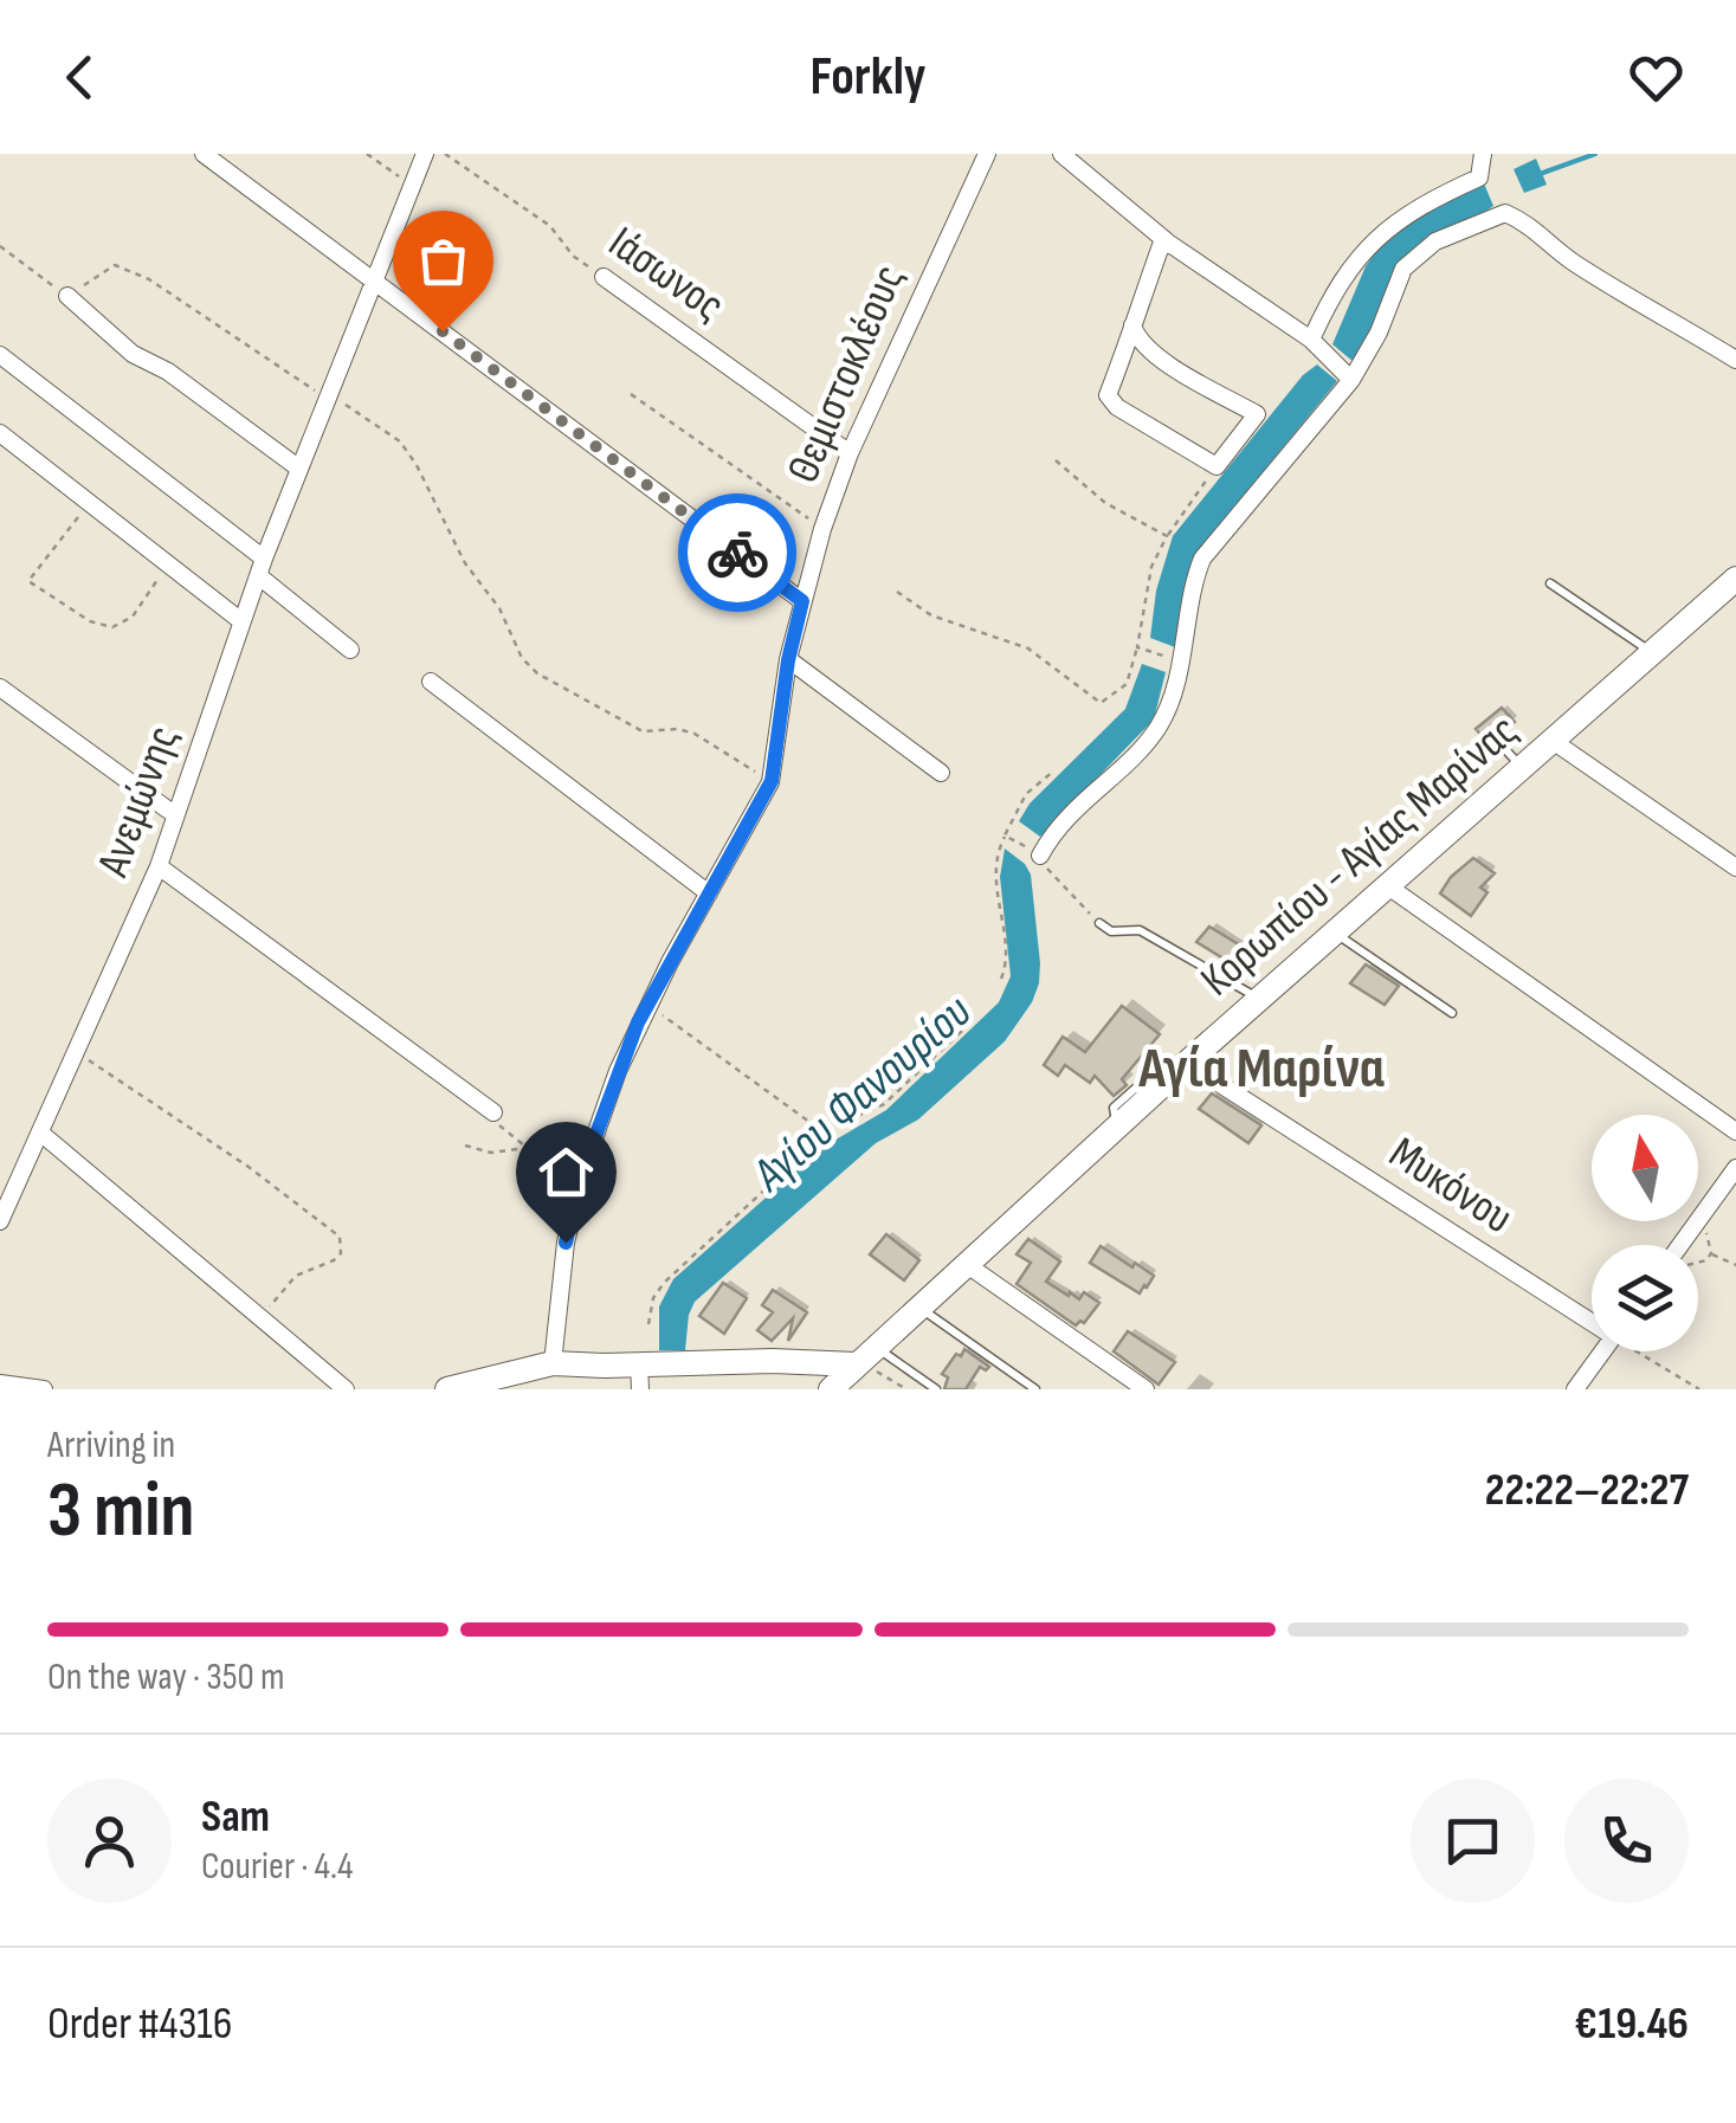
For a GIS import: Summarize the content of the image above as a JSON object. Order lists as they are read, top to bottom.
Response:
{
  "streets": {
    "main road": ["Κορωπίου - Αγίας Μαρίνας"],
    "street": [
      "Ιάσωνος",
      "Θεμιστοκλέους",
      "Ανεμώνης",
      "Μυκόνου"
    ]
  },
  "crossings": [
    ["Ιάσωνος", "Θεμιστοκλέους"],
    ["Κορωπίου - Αγίας Μαρίνας", "Μυκόνου"]
  ],
  "districts": ["Αγία Μαρίνα"],
  "water": ["Αγίου Φανουρίου"],
  "north": "top",
  "page": {
    "header": "Forkly",
    "heading": ["3 min", "Arriving in", "22:22–22:27"],
    "panel": [
      "Sam",
      "Courier · 4.4",
      "Order #4316",
      "€19.46"
    ],
    "bar": "On the way · 350 m"
  }
}
